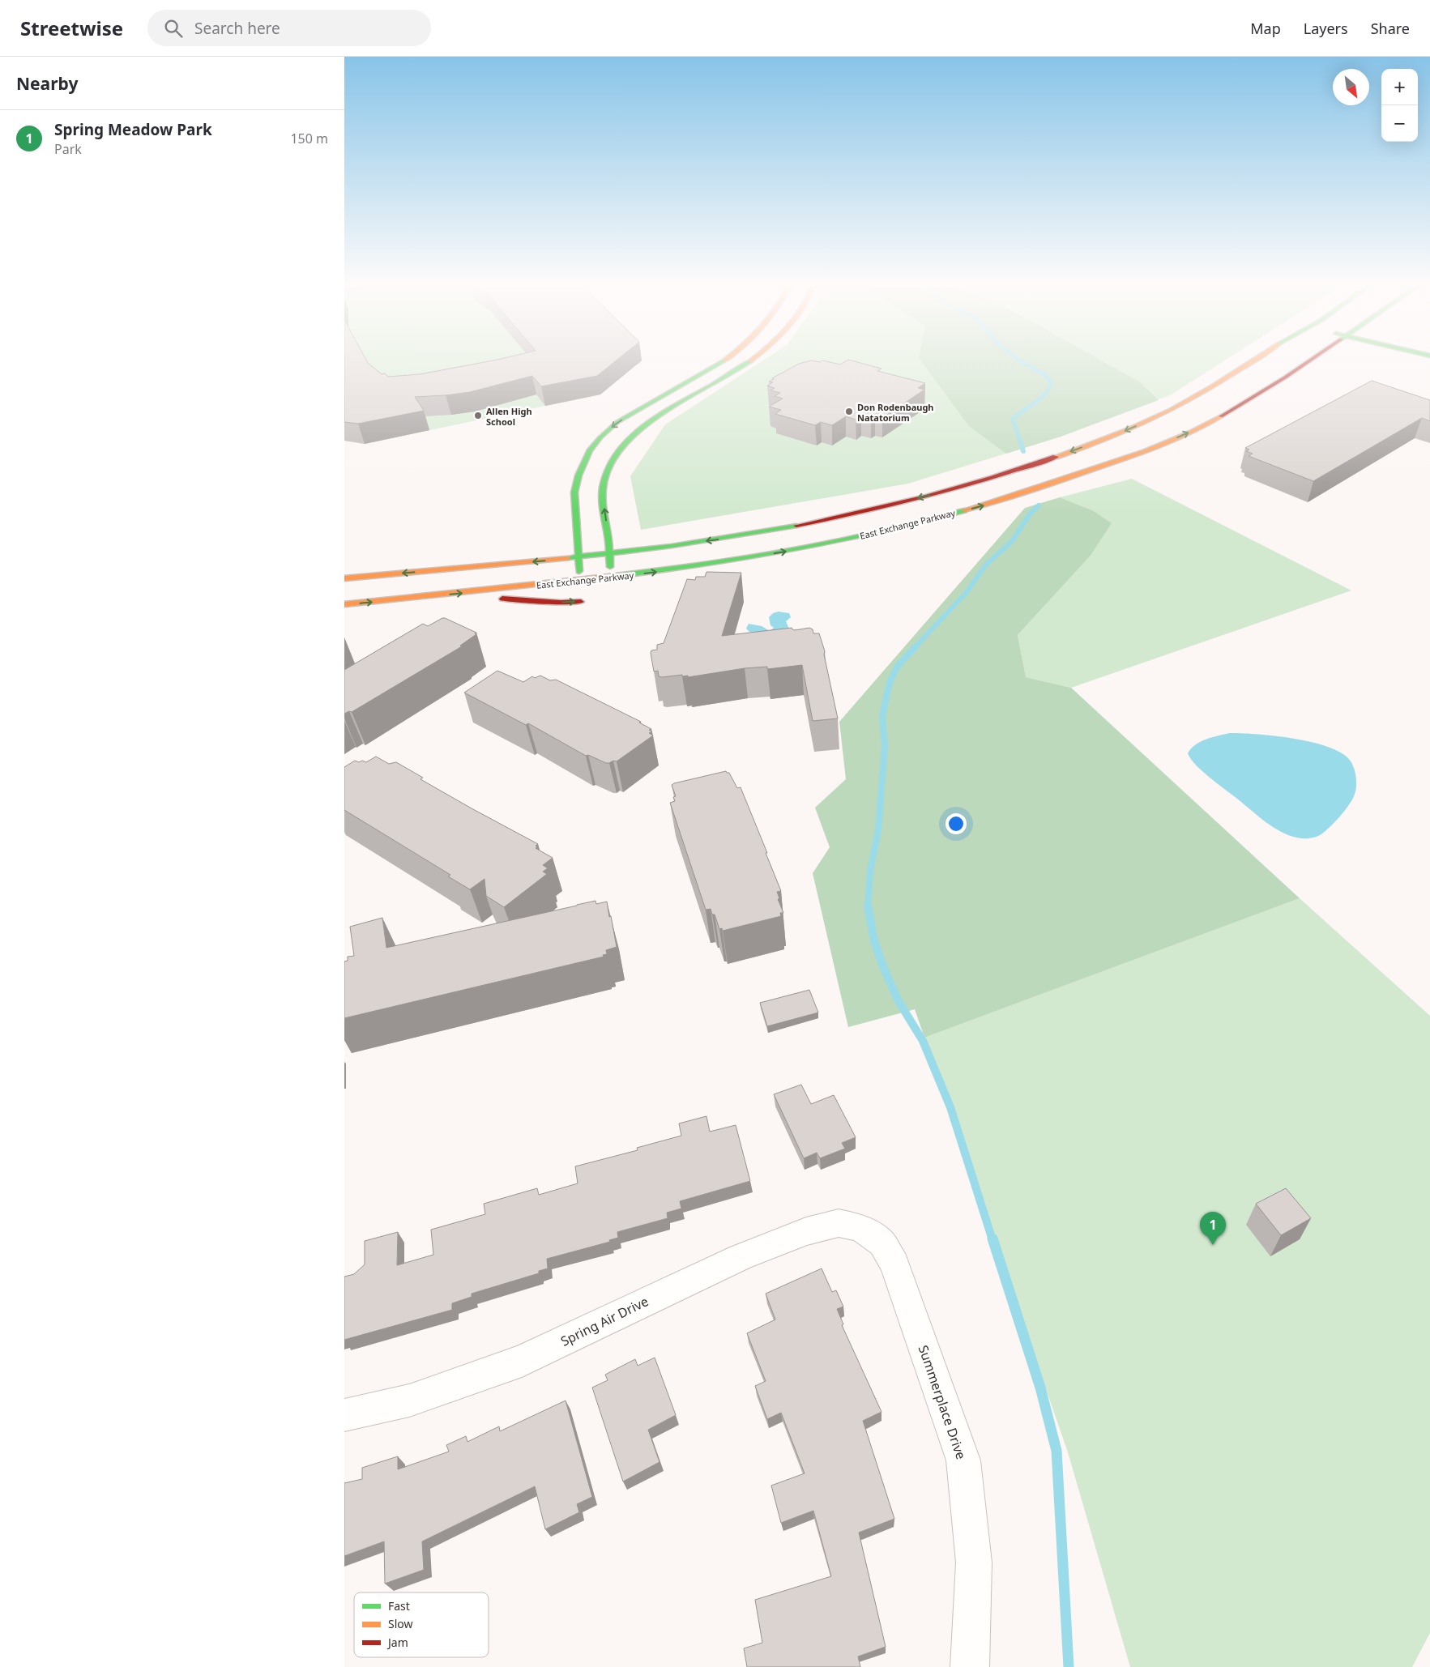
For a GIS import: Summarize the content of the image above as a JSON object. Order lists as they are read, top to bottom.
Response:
{
  "streets": {
    "main road": ["East Exchange Parkway"],
    "street": ["Spring Air Drive", "Summerplace Drive"]
  },
  "crossings": [
    ["Spring Air Drive", "Summerplace Drive"]
  ],
  "places": ["Don Rodenbaugh Natatorium", "Allen High School"],
  "legend": ["Fast", "Slow", "Jam"],
  "north": "bottom right",
  "page": {
    "header": "Streetwise",
    "search": "Search here",
    "nav": ["Map", "Layers", "Share"],
    "heading": "Nearby",
    "map_buttons": ["+", "−"],
    "list": [
      {
        "mark": "1",
        "name": "Spring Meadow Park",
        "note": "Park",
        "value": "150 m"
      }
    ],
    "pins": "1"
  }
}
